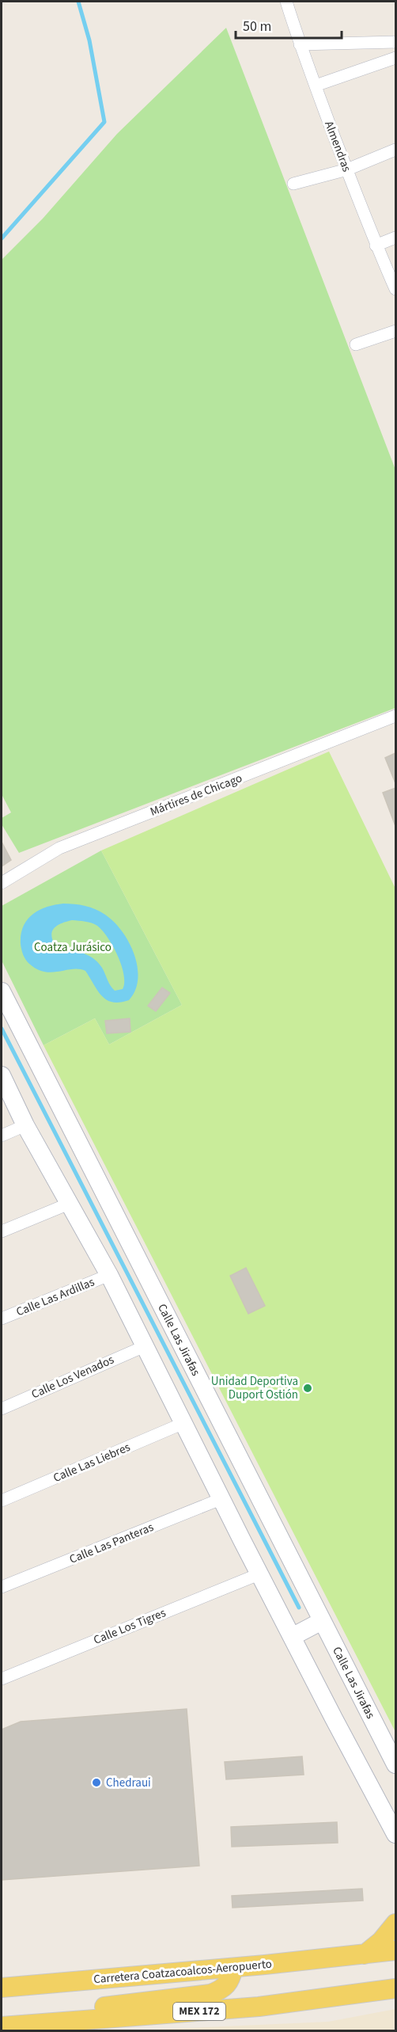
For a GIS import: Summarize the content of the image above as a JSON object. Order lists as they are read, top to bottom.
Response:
{
  "streets": {
    "main road": ["Calle Las Jirafas", "Carretera Coatzacoalcos-Aeropuerto", "MEX 172"],
    "street": [
      "Almendras",
      "Mártires de Chicago",
      "Calle Las Ardillas",
      "Calle Los Venados",
      "Calle Las Liebres",
      "Calle Las Panteras",
      "Calle Los Tigres"
    ]
  },
  "parks": ["Coatza Jurásico"],
  "places": ["Unidad Deportiva Duport Ostión", "Chedraui"],
  "scale_bar": "50 m"
}
